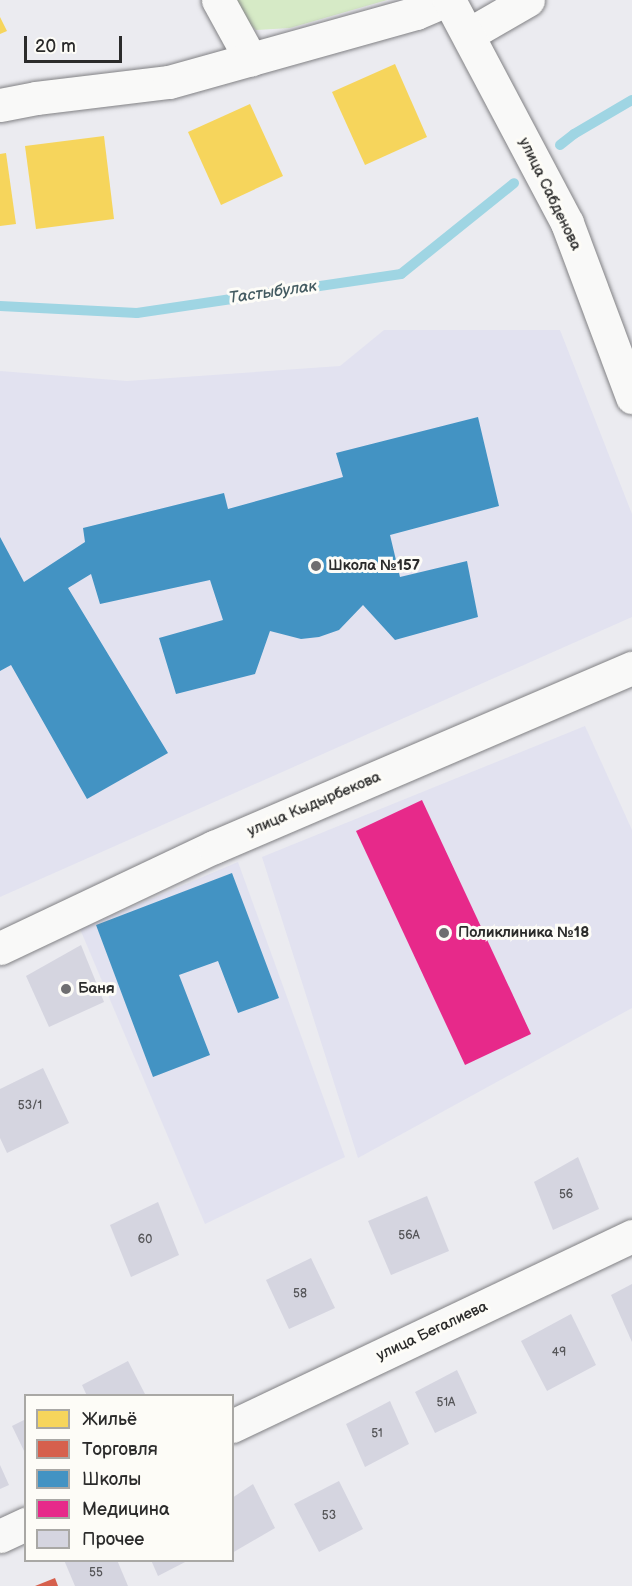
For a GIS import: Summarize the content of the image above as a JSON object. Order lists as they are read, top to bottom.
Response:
{
  "streets": {
    "street": ["улица Сабденова", "улица Кыдырбекова", "улица Бегалиева"]
  },
  "water": ["Тастыбулак"],
  "places": ["Школа №157", "Поликлиника №18", "Баня"],
  "house_numbers": [
    "53/1",
    "56",
    "56А",
    "60",
    "58",
    "49",
    "51А",
    "51",
    "53",
    "55"
  ],
  "legend": [
    "Жильё",
    "Торговля",
    "Школы",
    "Медицина",
    "Прочее"
  ],
  "scale_bar": "20 m"
}
